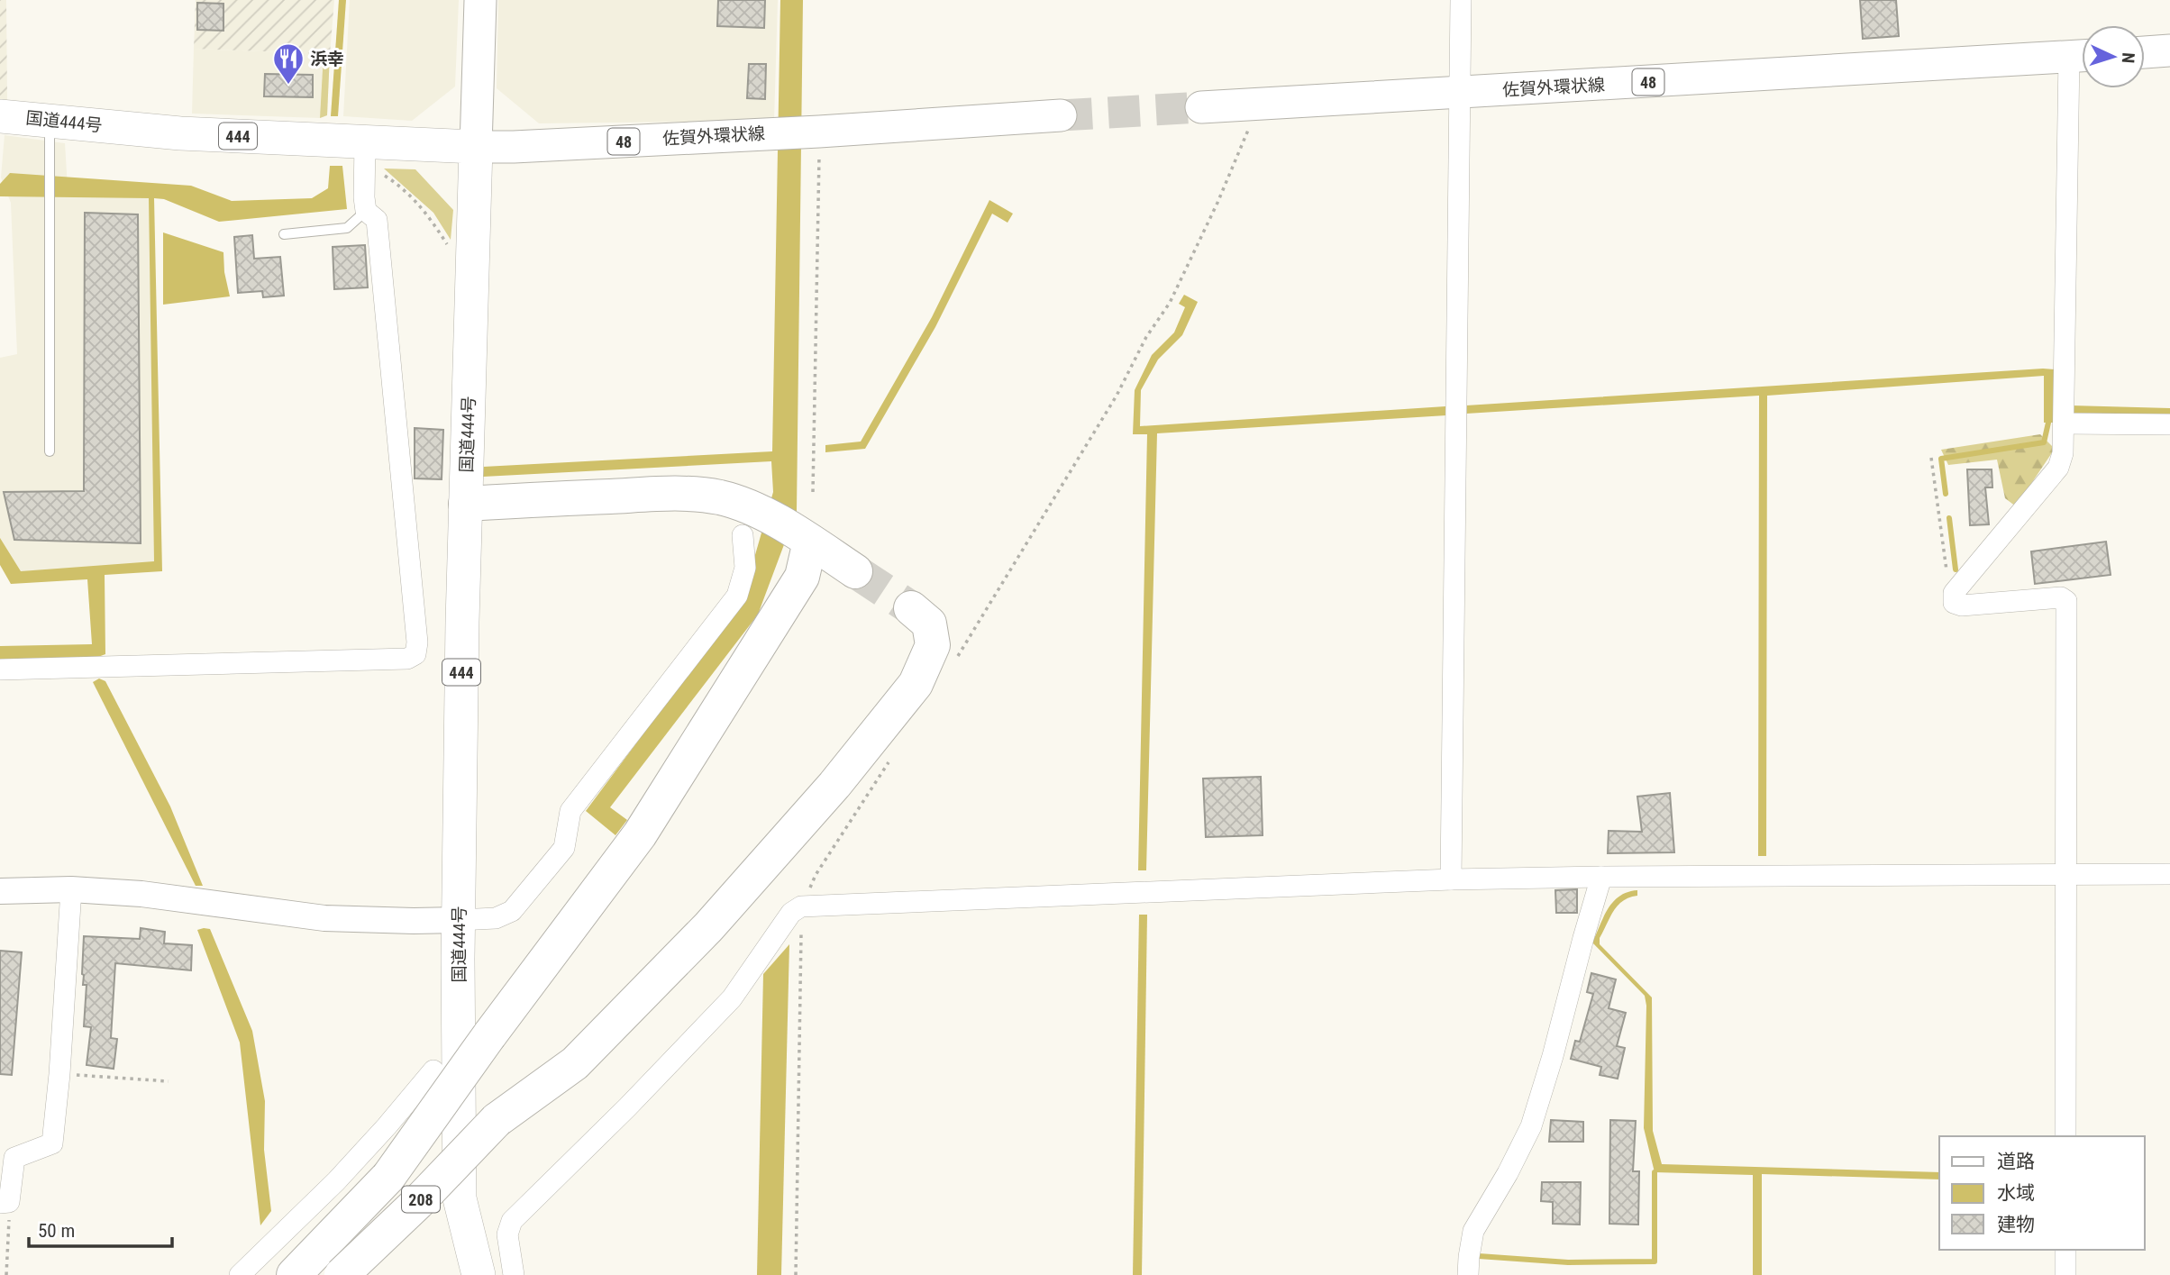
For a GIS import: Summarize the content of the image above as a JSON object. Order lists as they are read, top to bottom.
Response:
{
  "streets": {
    "highway": ["国道444号", "444", "208"],
    "main road": ["48", "佐賀外環状線"]
  },
  "crossings": [
    ["佐賀外環状線", "国道444号"]
  ],
  "places": {
    "restaurant": ["浜幸"]
  },
  "legend": ["道路", "水域", "建物"],
  "scale_bar": "50 m",
  "north": "right"
}
